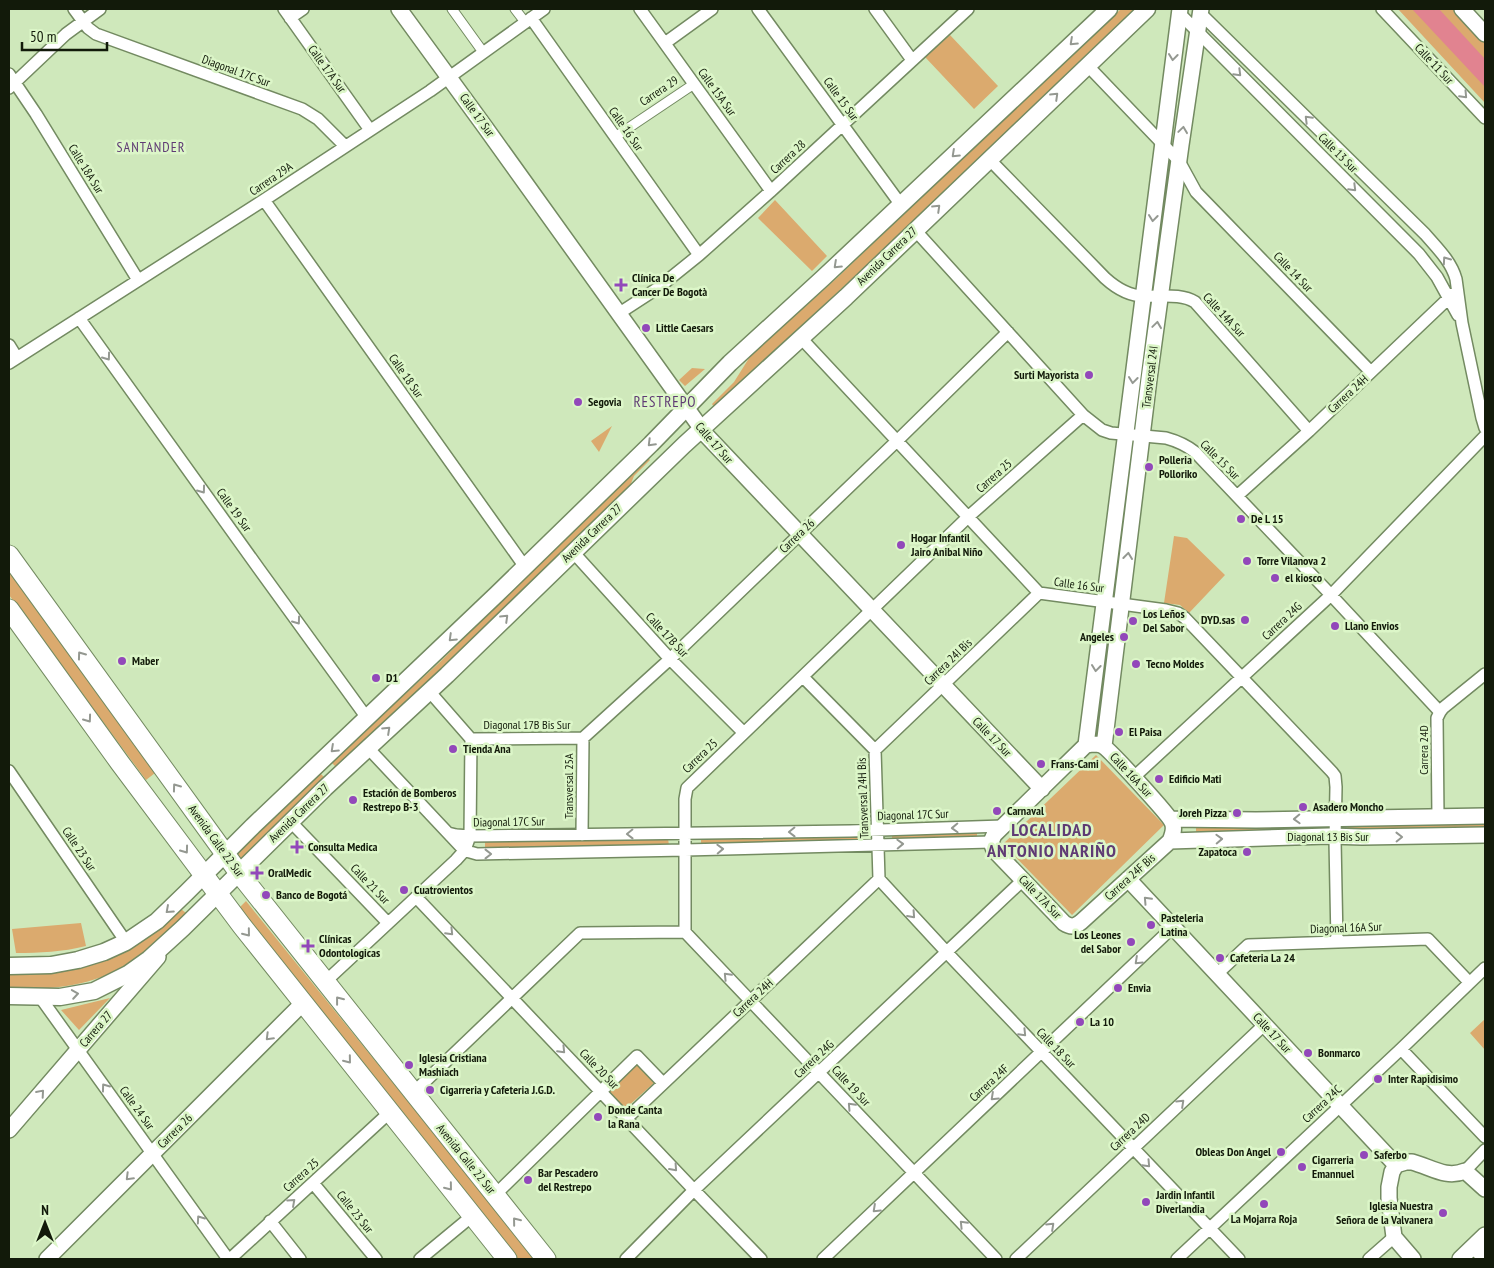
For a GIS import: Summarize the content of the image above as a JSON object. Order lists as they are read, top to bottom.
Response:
{
  "streets": {
    "main road": ["Avenida Carrera 27", "Avenida Calle 22 Sur"],
    "street": [
      "Calle 11 Sur",
      "Calle 17A Sur",
      "Diagonal 17C Sur",
      "Carrera 29",
      "Calle 15A Sur",
      "Calle 15 Sur",
      "Calle 17 Sur",
      "Calle 16 Sur",
      "Calle 13 Sur",
      "Carrera 28",
      "Calle 18A Sur",
      "Carrera 29A",
      "Calle 14 Sur",
      "Calle 14A Sur",
      "Calle 18 Sur",
      "Transversal 24I",
      "Carrera 24H",
      "Carrera 25",
      "Calle 19 Sur",
      "Carrera 26",
      "Carrera 24G",
      "Calle 17B Sur",
      "Carrera 24I Bis",
      "Diagonal 17B Bis Sur",
      "Carrera 24D",
      "Calle 16A Sur",
      "Transversal 25A",
      "Transversal 24H Bis",
      "Diagonal 13 Bis Sur",
      "Calle 23 Sur",
      "Carrera 24F Bis",
      "Calle 21 Sur",
      "Diagonal 16A Sur",
      "Carrera 27",
      "Calle 20 Sur",
      "Carrera 24F",
      "Carrera 24C",
      "Calle 24 Sur"
    ]
  },
  "crossings": [
    ["Calle 17A Sur", "Carrera 29A"],
    ["Calle 17A Sur", "Carrera 24G"],
    ["Calle 17A Sur", "Carrera 24F Bis"],
    ["Diagonal 17C Sur", "Carrera 29A"],
    ["Diagonal 17C Sur", "Carrera 25"],
    ["Diagonal 17C Sur", "Transversal 25A"],
    ["Diagonal 17C Sur", "Transversal 24H Bis"],
    ["Carrera 29", "Calle 15A Sur"],
    ["Carrera 29", "Calle 16 Sur"],
    ["Calle 15A Sur", "Carrera 28"],
    ["Calle 15 Sur", "Carrera 28"],
    ["Calle 15 Sur", "Avenida Carrera 27"],
    ["Calle 15 Sur", "Transversal 24I"],
    ["Calle 15 Sur", "Carrera 24H"],
    ["Calle 15 Sur", "Carrera 25"],
    ["Calle 15 Sur", "Carrera 26"],
    ["Calle 15 Sur", "Carrera 24G"],
    ["Calle 15 Sur", "Carrera 24D"],
    ["Calle 17 Sur", "Carrera 28"],
    ["Calle 17 Sur", "Carrera 29A"],
    ["Calle 17 Sur", "Avenida Carrera 27"],
    ["Calle 17 Sur", "Carrera 25"],
    ["Calle 17 Sur", "Carrera 26"],
    ["Calle 17 Sur", "Carrera 24I Bis"],
    ["Calle 17 Sur", "Carrera 24D"],
    ["Calle 17 Sur", "Carrera 24F Bis"],
    ["Calle 17 Sur", "Diagonal 16A Sur"],
    ["Calle 17 Sur", "Carrera 24F"],
    ["Calle 17 Sur", "Carrera 24C"],
    ["Calle 16 Sur", "Carrera 28"],
    ["Calle 16 Sur", "Carrera 29A"],
    ["Calle 16 Sur", "Avenida Carrera 27"],
    ["Calle 16 Sur", "Transversal 24I"],
    ["Calle 16 Sur", "Carrera 25"],
    ["Calle 16 Sur", "Carrera 26"],
    ["Calle 16 Sur", "Carrera 24G"],
    ["Calle 16 Sur", "Carrera 24I Bis"],
    ["Calle 16 Sur", "Diagonal 13 Bis Sur"],
    ["Calle 13 Sur", "Transversal 24I"],
    ["Calle 13 Sur", "Carrera 24H"],
    ["Calle 18A Sur", "Carrera 29A"],
    ["Carrera 29A", "Calle 18 Sur"],
    ["Carrera 29A", "Calle 19 Sur"],
    ["Avenida Carrera 27", "Calle 14 Sur"],
    ["Avenida Carrera 27", "Calle 14A Sur"],
    ["Avenida Carrera 27", "Calle 18 Sur"],
    ["Avenida Carrera 27", "Calle 19 Sur"],
    ["Avenida Carrera 27", "Calle 17B Sur"],
    ["Avenida Carrera 27", "Avenida Calle 22 Sur"],
    ["Avenida Carrera 27", "Calle 23 Sur"],
    ["Avenida Carrera 27", "Calle 21 Sur"],
    ["Avenida Carrera 27", "Carrera 27"],
    ["Avenida Carrera 27", "Calle 24 Sur"],
    ["Calle 14 Sur", "Transversal 24I"],
    ["Calle 14 Sur", "Carrera 24H"],
    ["Calle 14A Sur", "Transversal 24I"],
    ["Calle 14A Sur", "Carrera 24H"],
    ["Calle 18 Sur", "Carrera 24H"],
    ["Calle 18 Sur", "Carrera 24G"],
    ["Calle 18 Sur", "Carrera 24D"],
    ["Calle 18 Sur", "Carrera 24F"],
    ["Calle 18 Sur", "Carrera 24C"],
    ["Transversal 24I", "Calle 16A Sur"],
    ["Carrera 24H", "Calle 19 Sur"],
    ["Carrera 24H", "Calle 20 Sur"],
    ["Carrera 25", "Calle 19 Sur"],
    ["Carrera 25", "Calle 17B Sur"],
    ["Carrera 25", "Calle 23 Sur"],
    ["Carrera 25", "Calle 24 Sur"],
    ["Calle 19 Sur", "Carrera 24G"],
    ["Calle 19 Sur", "Carrera 24F"],
    ["Carrera 26", "Calle 17B Sur"],
    ["Carrera 26", "Diagonal 17B Bis Sur"],
    ["Carrera 26", "Transversal 25A"],
    ["Carrera 26", "Calle 24 Sur"],
    ["Carrera 24G", "Calle 16A Sur"],
    ["Carrera 24G", "Calle 20 Sur"],
    ["Carrera 24I Bis", "Transversal 24H Bis"],
    ["Diagonal 17B Bis Sur", "Transversal 25A"],
    ["Carrera 24D", "Diagonal 13 Bis Sur"],
    ["Calle 16A Sur", "Diagonal 13 Bis Sur"],
    ["Diagonal 13 Bis Sur", "Carrera 24F Bis"],
    ["Diagonal 16A Sur", "Carrera 24C"],
    ["Carrera 27", "Calle 24 Sur"]
  ],
  "one_way": [
    "Calle 11 Sur",
    "Calle 18 Sur",
    "Carrera 26",
    "Carrera 24D",
    "Carrera 27",
    "Calle 20 Sur",
    "Carrera 24F",
    "Calle 24 Sur"
  ],
  "districts": ["SANTANDER", "RESTREPO", "LOCALIDAD ANTONIO NARIÑO"],
  "places": {
    "health": [
      "Clínica De Cancer De Bogotà",
      "Consulta Medica",
      "OralMedic",
      "Clínicas Odontologicas"
    ],
    "other": [
      "Little Caesars",
      "Surti Mayorista",
      "Segovia",
      "Polleria Polloriko",
      "De L 15",
      "Hogar Infantil Jairo Anibal Niño",
      "Torre Vilanova 2",
      "el kiosco",
      "DYD.sas",
      "Los Leños Del Sabor",
      "Llano Envios",
      "Angeles",
      "Maber",
      "Tecno Moldes",
      "D1",
      "El Paisa",
      "Tienda Ana",
      "Frans-Cami",
      "Edificio Mati",
      "Estación de Bomberos Restrepo B-3",
      "Asadero Moncho",
      "Carnaval",
      "Joreh Pizza",
      "Zapatoca",
      "Cuatrovientos",
      "Banco de Bogotá",
      "Pasteleria Latina",
      "Los Leones del Sabor",
      "Cafeteria La 24",
      "Envia",
      "La 10",
      "Bonmarco",
      "Iglesia Cristiana Mashiach",
      "Inter Rapidisimo",
      "Cigarreria y Cafeteria J.G.D.",
      "Donde Canta la Rana",
      "Obleas Don Angel",
      "Saferbo",
      "Cigarreria Emannuel",
      "Bar Pescadero del Restrepo",
      "Jardin Infantil Diverlandia",
      "La Mojarra Roja",
      "Iglesia Nuestra Señora de la Valvanera"
    ]
  },
  "scale_bar": "50 m",
  "north": "top"
}
